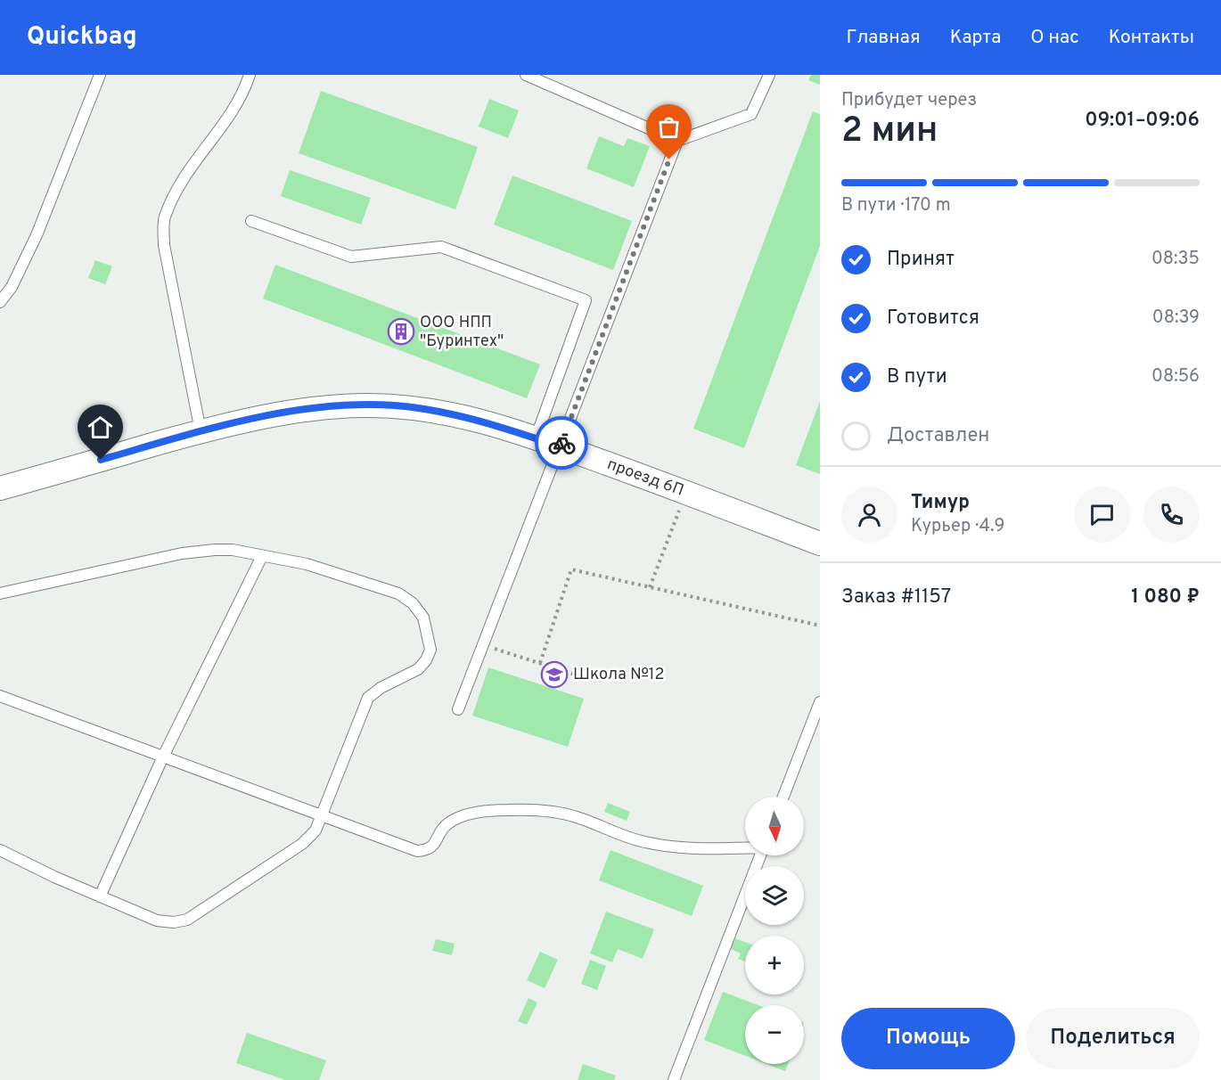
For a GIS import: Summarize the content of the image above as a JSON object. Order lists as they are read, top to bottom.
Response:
{
  "streets": {
    "street": ["проезд 6П"]
  },
  "places": {
    "building": ["ООО НПП \"Буринтех\""],
    "school or university": ["Школа №12"]
  },
  "north": "bottom",
  "page": {
    "header": "Quickbag",
    "nav": [
      "Главная",
      "Карта",
      "О нас",
      "Контакты"
    ],
    "heading": ["2 мин", "Прибудет через", "09:01–09:06"],
    "panel": [
      "Тимур",
      "Курьер · 4.9",
      "Заказ #1157",
      "1 080 ₽"
    ],
    "bar": "В пути · 170 m",
    "list": [
      ["Принят", "08:35"],
      ["Готовится", "08:39"],
      ["В пути", "08:56"],
      "Доставлен"
    ],
    "map_buttons": ["+", "−"],
    "buttons": ["Помощь", "Поделиться"]
  }
}
